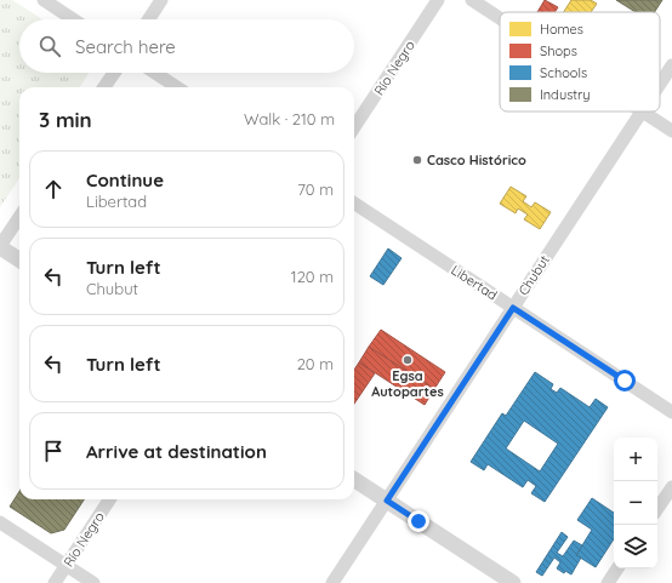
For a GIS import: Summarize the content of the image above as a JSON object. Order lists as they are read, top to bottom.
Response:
{
  "streets": {
    "street": ["Río Negro", "Chubut", "Libertad"]
  },
  "crossings": [
    ["Chubut", "Libertad"]
  ],
  "places": ["Casco Histórico", "Egsa Autopartes"],
  "legend": [
    "Homes",
    "Shops",
    "Schools",
    "Industry"
  ],
  "page": {
    "search": "Search here",
    "heading": ["3 min", "Walk · 210 m"],
    "list": [
      ["Continue", "Libertad", "70 m"],
      ["Turn left", "Chubut", "120 m"],
      ["Turn left", "20 m"],
      "Arrive at destination"
    ],
    "map_buttons": ["+", "−"]
  }
}
